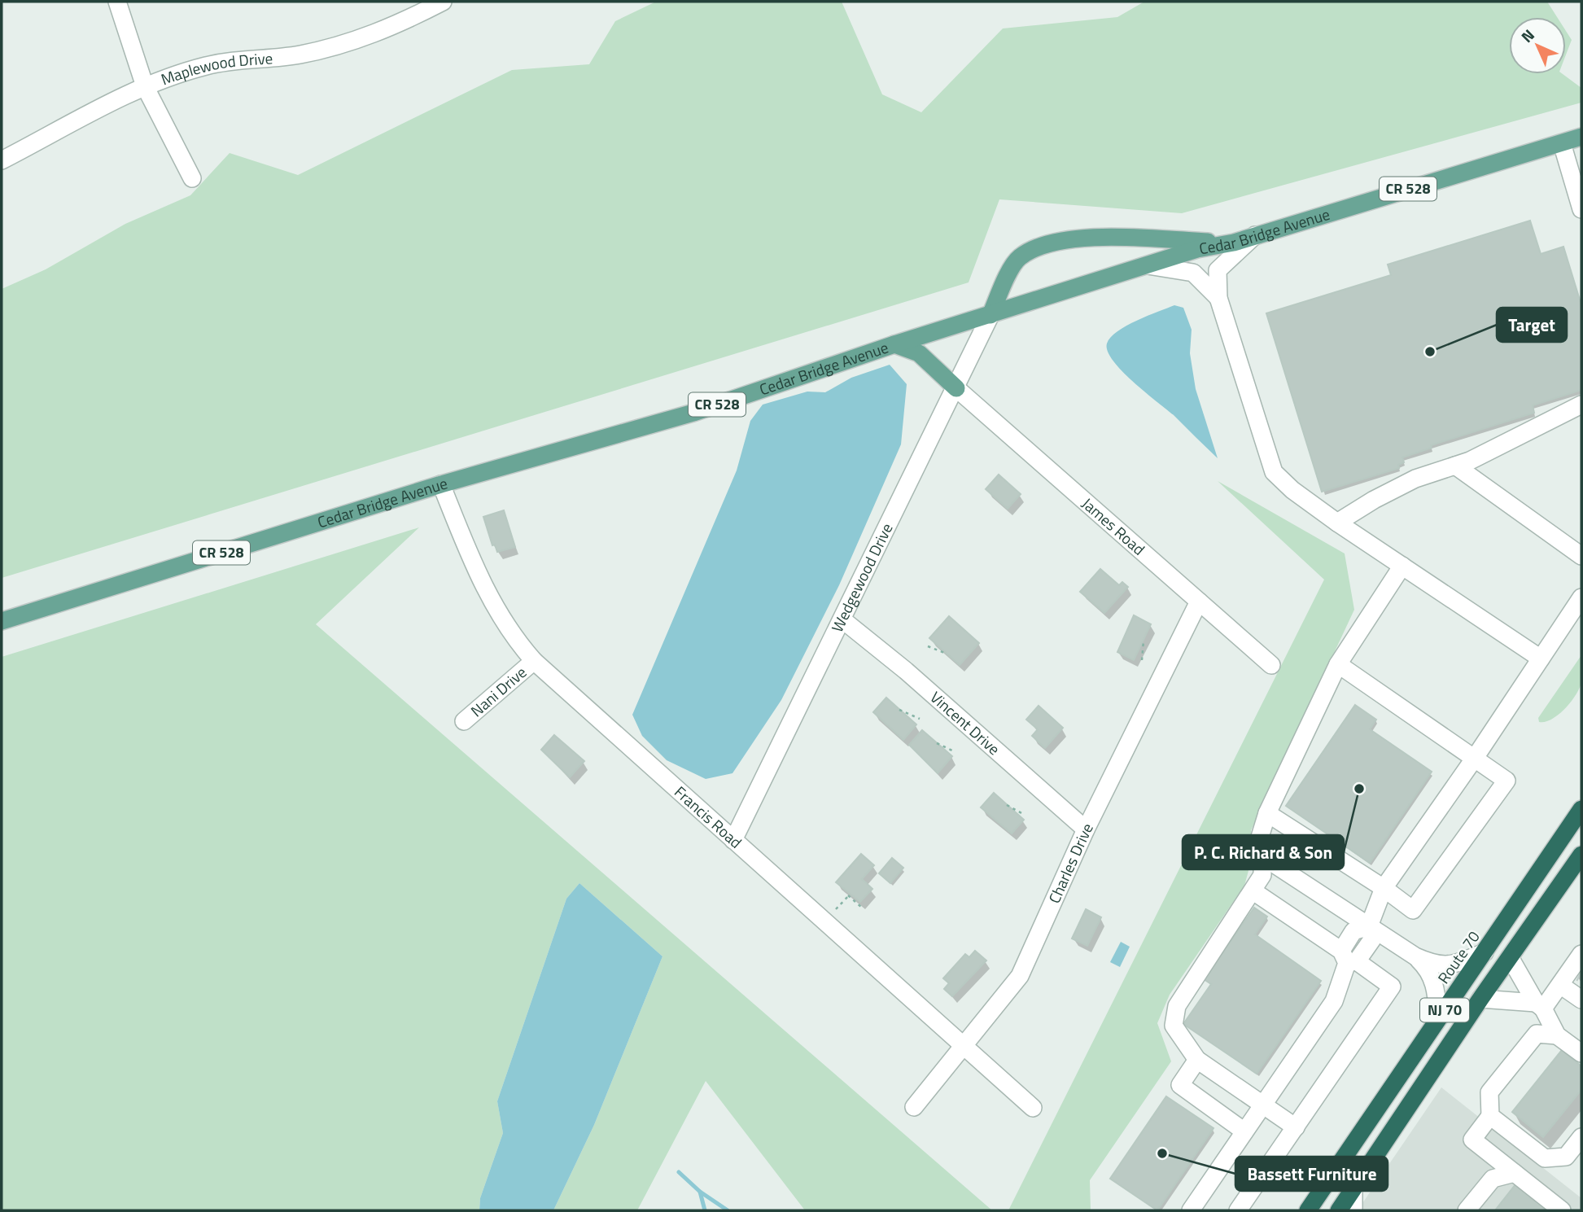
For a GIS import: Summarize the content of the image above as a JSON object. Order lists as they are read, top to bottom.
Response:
{
  "streets": {
    "highway": ["Route 70", "NJ 70"],
    "main road": ["CR 528", "Cedar Bridge Avenue"],
    "street": [
      "Maplewood Drive",
      "James Road",
      "Wedgewood Drive",
      "Nani Drive",
      "Vincent Drive",
      "Francis Road",
      "Charles Drive"
    ]
  },
  "crossings": [
    ["Cedar Bridge Avenue", "Wedgewood Drive"],
    ["Cedar Bridge Avenue", "Francis Road"],
    ["James Road", "Wedgewood Drive"],
    ["James Road", "Charles Drive"],
    ["Wedgewood Drive", "Vincent Drive"],
    ["Wedgewood Drive", "Francis Road"],
    ["Nani Drive", "Francis Road"],
    ["Vincent Drive", "Charles Drive"],
    ["Francis Road", "Charles Drive"]
  ],
  "places": ["Target", "P. C. Richard & Son", "Bassett Furniture"],
  "north": "top left"
}
